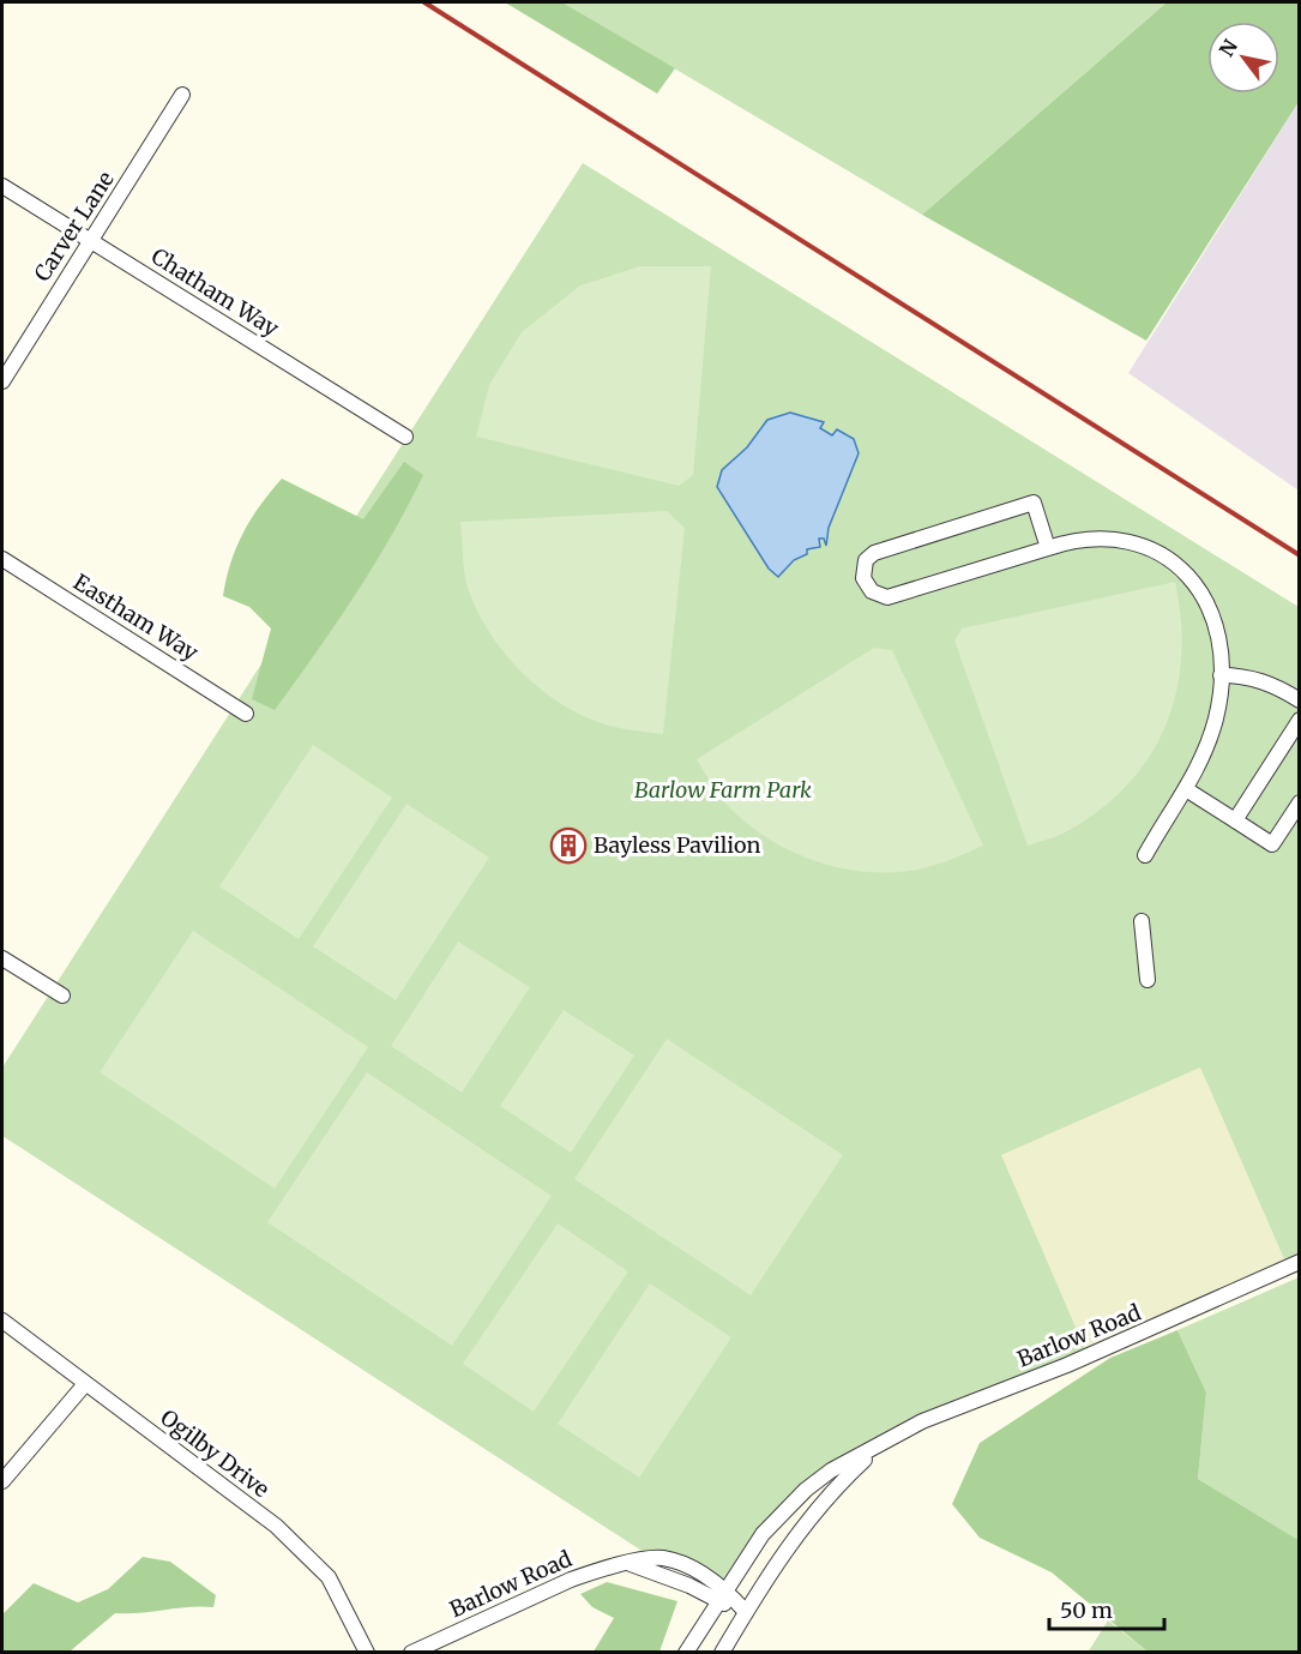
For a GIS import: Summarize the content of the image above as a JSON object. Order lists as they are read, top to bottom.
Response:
{
  "streets": {
    "street": [
      "Carver Lane",
      "Chatham Way",
      "Eastham Way",
      "Barlow Road",
      "Ogilby Drive"
    ]
  },
  "crossings": [
    ["Carver Lane", "Chatham Way"]
  ],
  "parks": ["Barlow Farm Park"],
  "places": {
    "building": ["Bayless Pavilion"]
  },
  "scale_bar": "50 m",
  "north": "top left"
}
